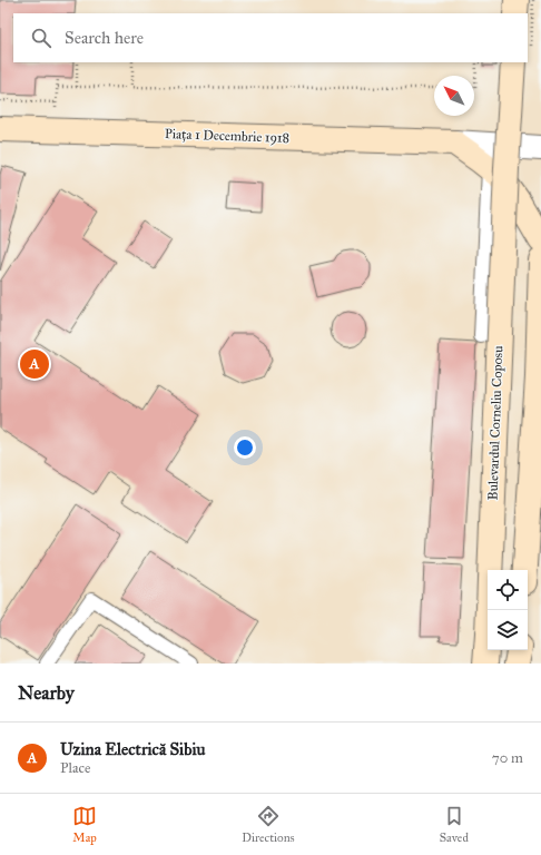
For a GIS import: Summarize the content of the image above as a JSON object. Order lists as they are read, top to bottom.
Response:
{
  "streets": {
    "street": ["Piața 1 Decembrie 1918", "Bulevardul Corneliu Coposu"]
  },
  "north": "top left",
  "page": {
    "search": "Search here",
    "pins": "A",
    "heading": "Nearby",
    "list": [
      {
        "mark": "A",
        "name": "Uzina Electrică Sibiu",
        "note": "Place",
        "value": "70 m"
      }
    ],
    "nav": ["Map", "Directions", "Saved"]
  }
}
